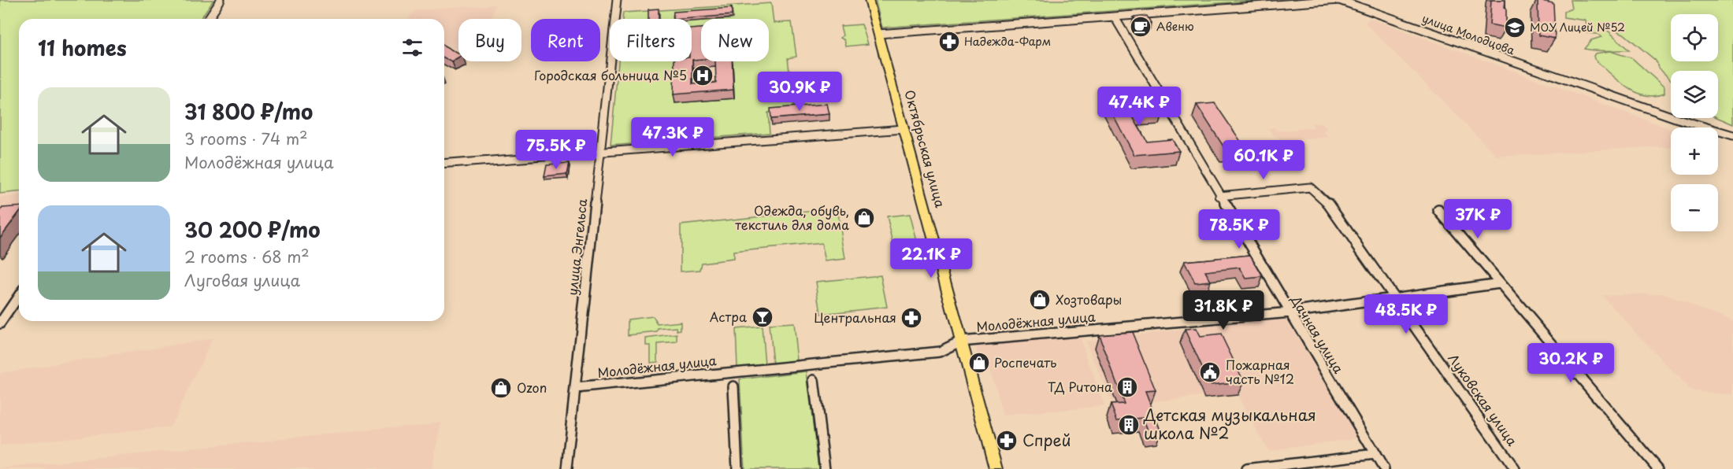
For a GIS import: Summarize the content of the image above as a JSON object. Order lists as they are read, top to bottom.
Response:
{
  "streets": {
    "main road": ["Октябрьская улица"],
    "street": [
      "улица Молодцова",
      "улица Энгельса",
      "Молодёжная улица",
      "Дачная улица",
      "Луковская улица"
    ]
  },
  "crossings": [
    ["улица Молодцова", "Октябрьская улица"],
    ["улица Молодцова", "Дачная улица"],
    ["Октябрьская улица", "Молодёжная улица"],
    ["улица Энгельса", "Молодёжная улица"],
    ["Молодёжная улица", "Дачная улица"],
    ["Молодёжная улица", "Луковская улица"],
    ["Дачная улица", "Луковская улица"]
  ],
  "places": {
    "cafe": ["Авеню"],
    "school or university": ["МОУ Лицей №52"],
    "pharmacy": ["Надежда-Фарм", "Центральная", "Спрей"],
    "hospital": ["Городская больница №5"],
    "shop": [
      "Одежда, обувь, текстиль для дома",
      "Хозтовары",
      "Роспечать",
      "Ozon"
    ],
    "bar": ["Астра"],
    "public building": ["Пожарная часть №12"],
    "building": ["ТД Ритона", "Детская музыкальная школа №2"]
  },
  "page": {
    "map_buttons": ["+", "−"],
    "chip": [
      "Buy",
      "Rent",
      "Filters",
      "New"
    ],
    "heading": "11 homes",
    "price": [
      "30.9K ₽",
      "47.4K ₽",
      "47.3K ₽",
      "75.5K ₽",
      "60.1K ₽",
      "37K ₽",
      "78.5K ₽",
      "22.1K ₽",
      "31.8K ₽",
      "48.5K ₽",
      "30.2K ₽"
    ],
    "list": [
      {
        "name": "31 800 ₽/mo",
        "note": "3 rooms · 74 m² · Молодёжная улица"
      },
      {
        "name": "30 200 ₽/mo",
        "note": "2 rooms · 68 m² · Луговая улица"
      }
    ]
  }
}
